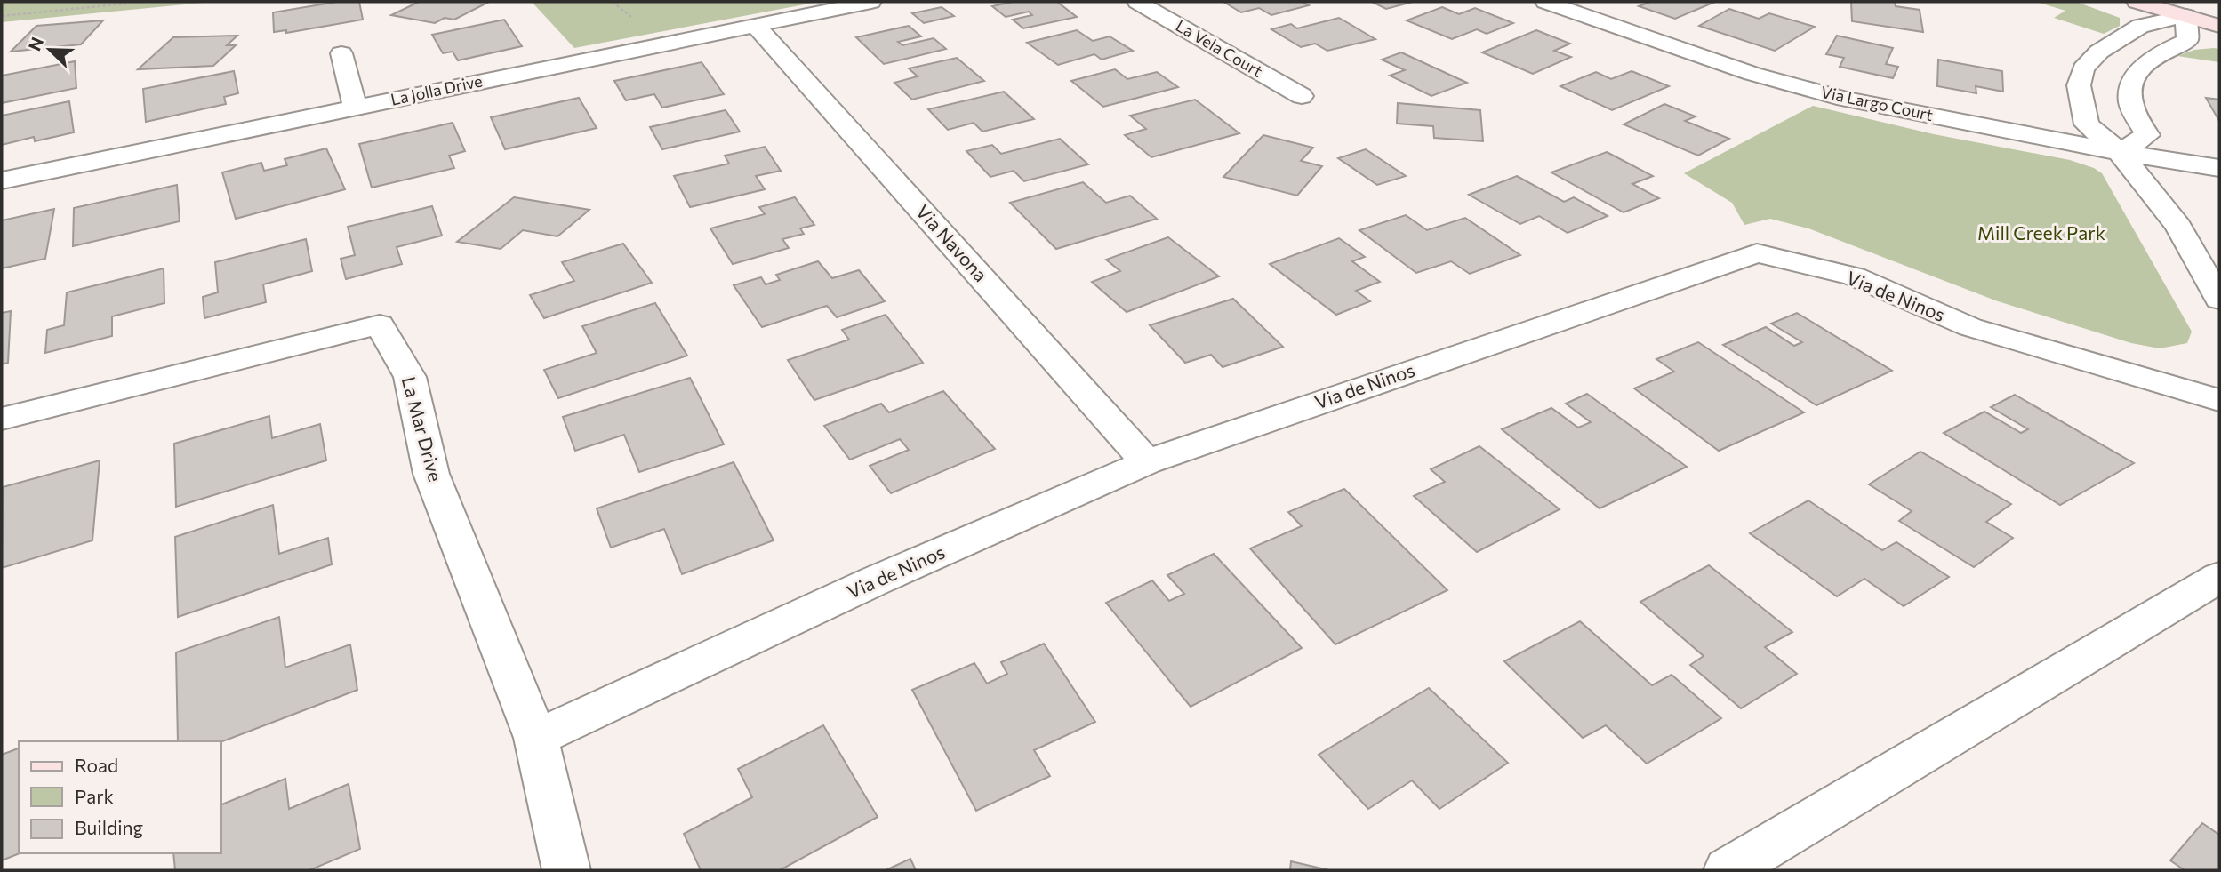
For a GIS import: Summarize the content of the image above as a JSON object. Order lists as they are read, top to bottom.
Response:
{
  "streets": {
    "street": [
      "La Vela Court",
      "La Jolla Drive",
      "Via Largo Court",
      "Via Navona",
      "Via de Ninos",
      "La Mar Drive"
    ]
  },
  "crossings": [
    ["La Jolla Drive", "Via Navona"],
    ["Via Navona", "Via de Ninos"],
    ["Via de Ninos", "La Mar Drive"]
  ],
  "parks": ["Mill Creek Park"],
  "legend": ["Road", "Park", "Building"],
  "north": "top left"
}
